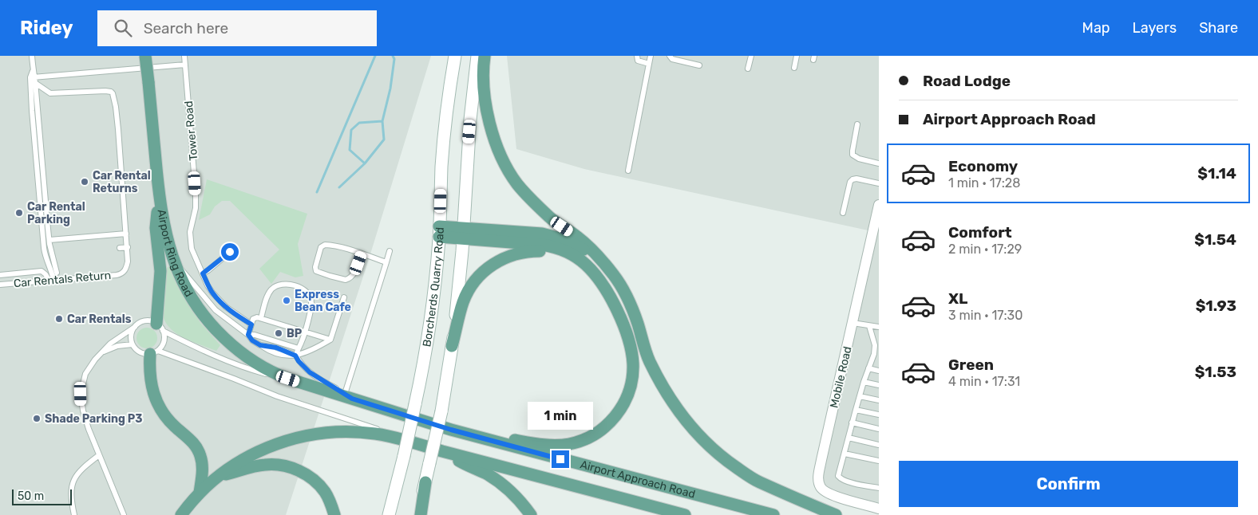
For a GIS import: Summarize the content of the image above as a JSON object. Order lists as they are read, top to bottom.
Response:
{
  "streets": {
    "main road": ["Airport Ring Road", "Borcherds Quarry Road", "Airport Approach Road"],
    "street": ["Mobile Road"],
    "lane": ["Tower Road", "Car Rentals Return"]
  },
  "crossings": [
    ["Airport Ring Road", "Airport Approach Road"]
  ],
  "places": [
    "Car Rental Returns",
    "Car Rental Parking",
    "Express Bean Cafe",
    "Car Rentals",
    "BP",
    "Shade Parking P3"
  ],
  "scale_bar": "50 m",
  "page": {
    "header": "Ridey",
    "search": "Search here",
    "nav": ["Map", "Layers", "Share"],
    "banner": ["Road Lodge", "Airport Approach Road"],
    "list": [
      {
        "name": "Economy",
        "note": "1 min · 17:28",
        "value": "$1.14"
      },
      {
        "name": "Comfort",
        "note": "2 min · 17:29",
        "value": "$1.54"
      },
      {
        "name": "XL",
        "note": "3 min · 17:30",
        "value": "$1.93"
      },
      {
        "name": "Green",
        "note": "4 min · 17:31",
        "value": "$1.53"
      }
    ],
    "bubble": "1 min",
    "buttons": "Confirm",
    "scale": "50 m"
  }
}
